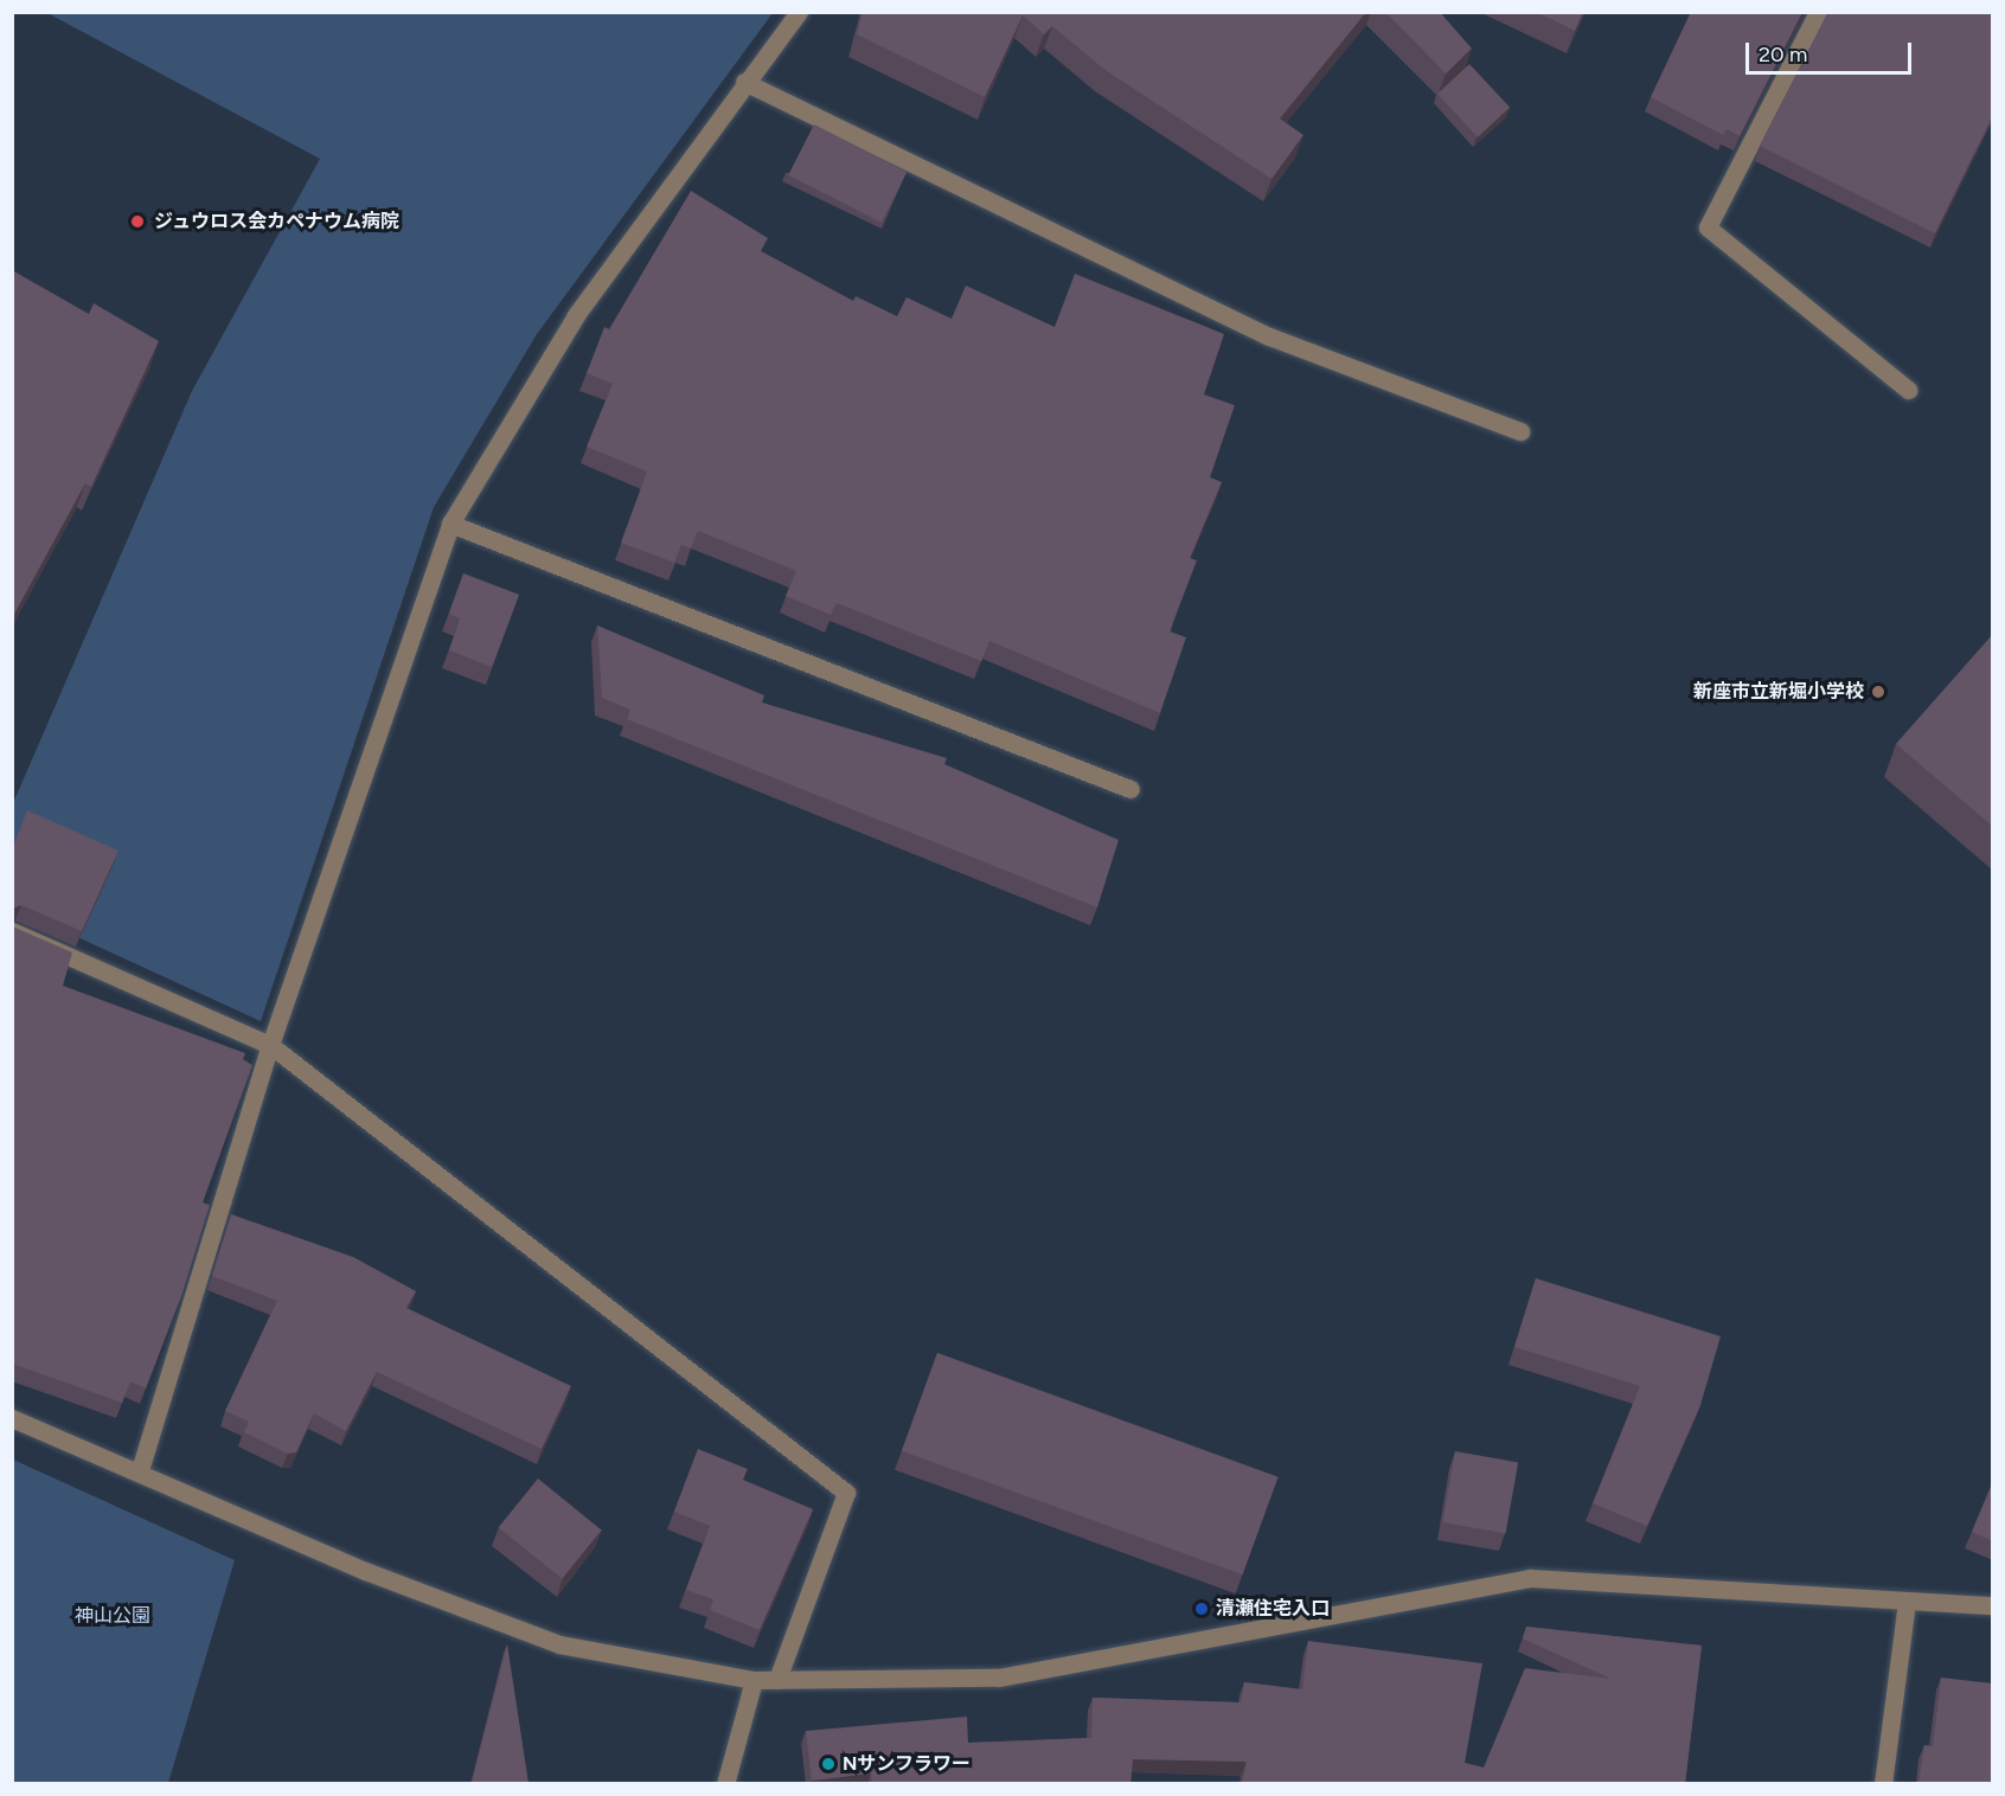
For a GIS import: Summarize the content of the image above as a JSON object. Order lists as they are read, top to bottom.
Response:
{
  "parks": ["神山公園"],
  "places": [
    "ジュウロス会カペナウム病院",
    "新座市立新堀小学校",
    "清瀬住宅入口",
    "Nサンフラワー"
  ],
  "scale_bar": "20 m"
}
